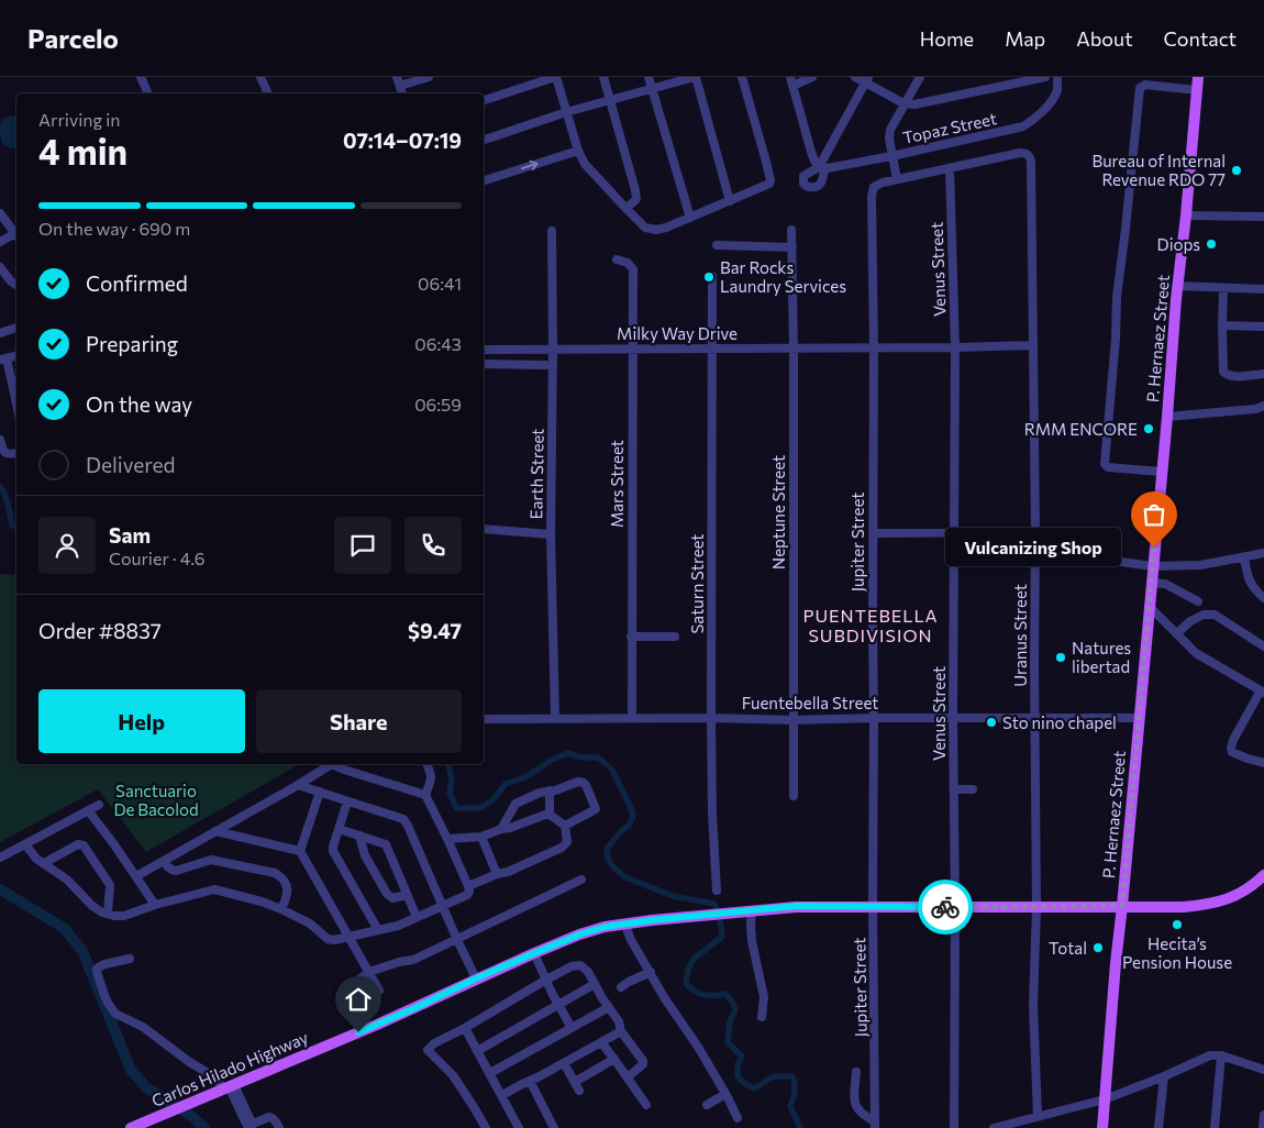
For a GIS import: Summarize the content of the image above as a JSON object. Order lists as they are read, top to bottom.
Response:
{
  "streets": {
    "main road": ["P. Hernaez Street", "Carlos Hilado Highway"],
    "street": [
      "Topaz Street",
      "Venus Street",
      "Milky Way Drive",
      "Earth Street",
      "Mars Street",
      "Neptune Street",
      "Jupiter Street",
      "Saturn Street",
      "Uranus Street",
      "Fuentebella Street"
    ]
  },
  "crossings": [
    ["Venus Street", "Milky Way Drive"],
    ["Venus Street", "Uranus Street"],
    ["Venus Street", "Fuentebella Street"],
    ["Venus Street", "Carlos Hilado Highway"],
    ["Milky Way Drive", "Earth Street"],
    ["Milky Way Drive", "Mars Street"],
    ["Milky Way Drive", "Neptune Street"],
    ["Milky Way Drive", "Jupiter Street"],
    ["Milky Way Drive", "Saturn Street"],
    ["Milky Way Drive", "Uranus Street"],
    ["P. Hernaez Street", "Fuentebella Street"],
    ["P. Hernaez Street", "Carlos Hilado Highway"],
    ["Earth Street", "Fuentebella Street"],
    ["Mars Street", "Fuentebella Street"],
    ["Neptune Street", "Fuentebella Street"],
    ["Jupiter Street", "Fuentebella Street"],
    ["Jupiter Street", "Carlos Hilado Highway"],
    ["Saturn Street", "Fuentebella Street"],
    ["Uranus Street", "Fuentebella Street"],
    ["Uranus Street", "Carlos Hilado Highway"]
  ],
  "districts": ["PUENTEBELLA SUBDIVISION"],
  "parks": ["Sanctuario De Bacolod"],
  "places": [
    "Bureau of Internal Revenue RDO 77",
    "Diops",
    "Bar Rocks Laundry Services",
    "RMM ENCORE",
    "Vulcanizing Shop",
    "Natures libertad",
    "Sto nino chapel",
    "Hecita’s Pension House",
    "Total"
  ],
  "page": {
    "header": "Parcelo",
    "nav": [
      "Home",
      "Map",
      "About",
      "Contact"
    ],
    "heading": ["4 min", "Arriving in", "07:14–07:19"],
    "panel": [
      "Sam",
      "Courier · 4.6",
      "Order #8837",
      "$9.47"
    ],
    "bar": "On the way · 690 m",
    "list": [
      ["Confirmed", "06:41"],
      ["Preparing", "06:43"],
      ["On the way", "06:59"],
      "Delivered"
    ],
    "bubble": "Vulcanizing Shop",
    "buttons": ["Help", "Share"]
  }
}
